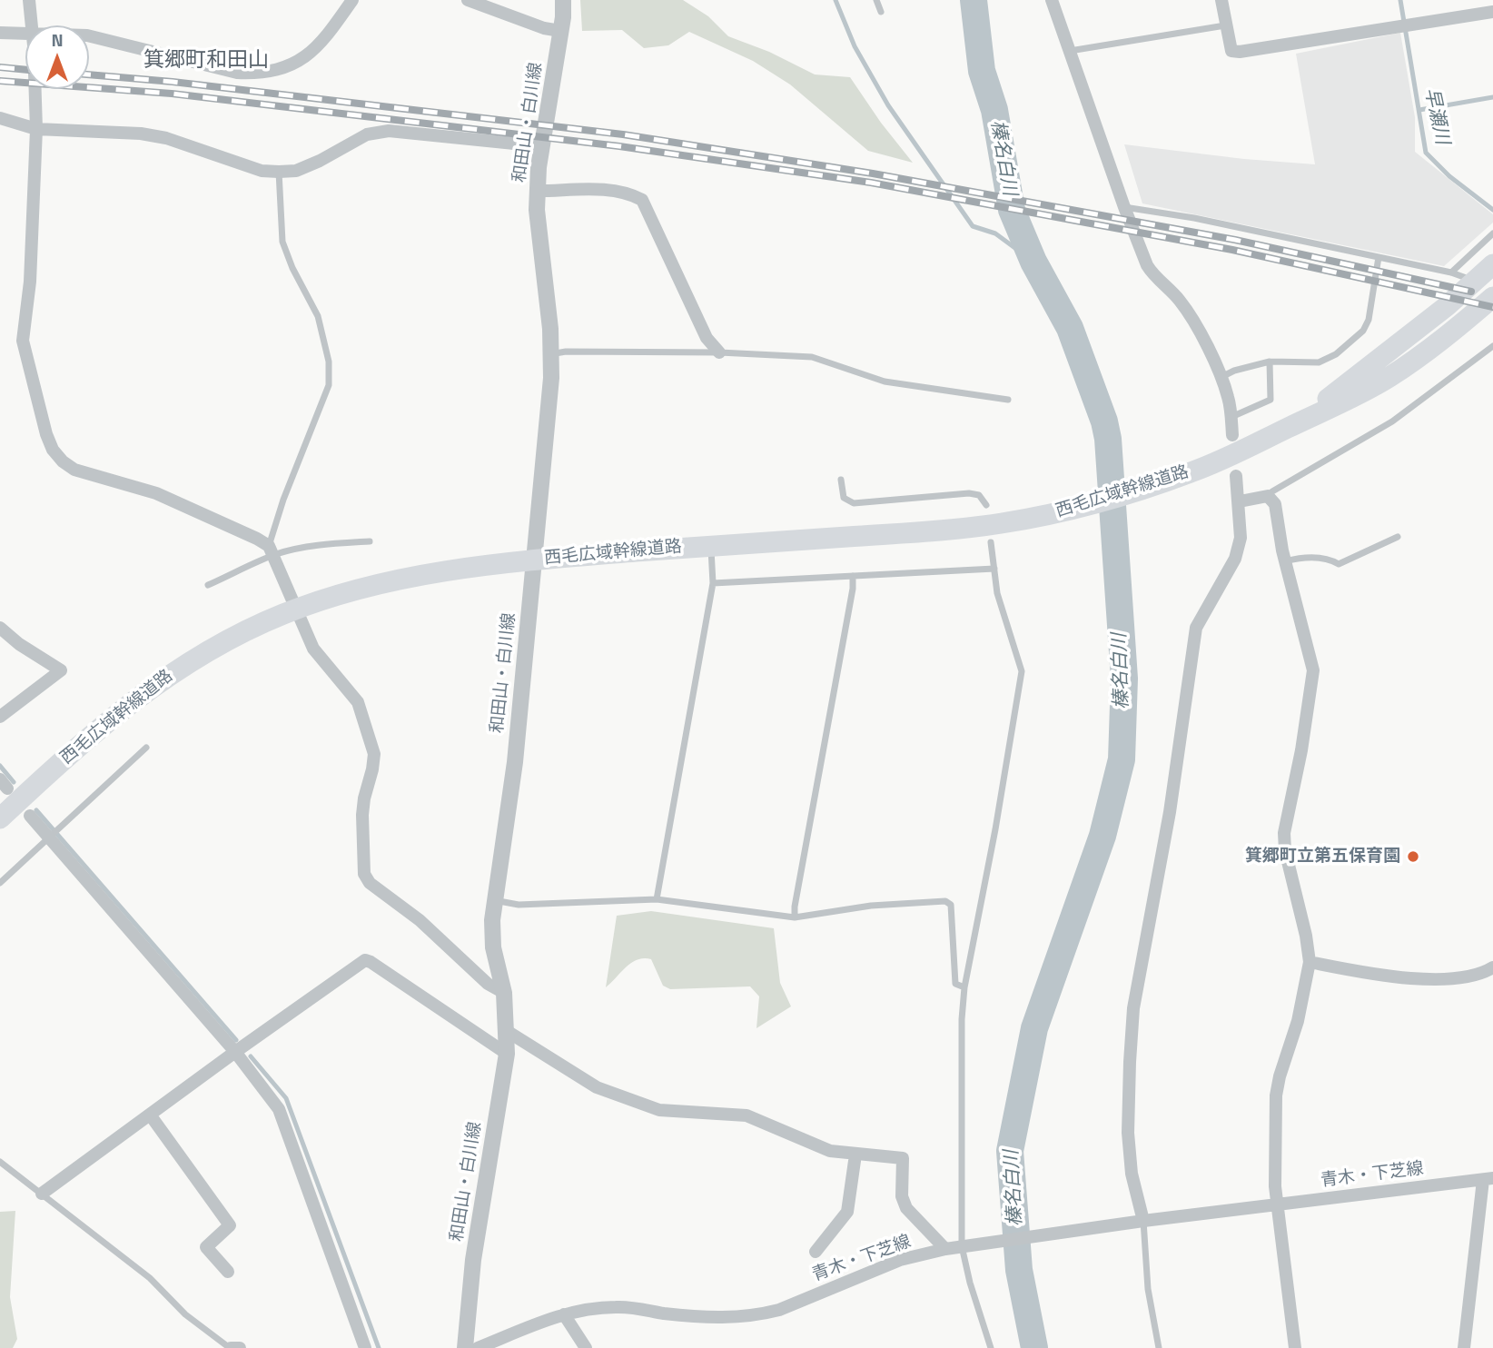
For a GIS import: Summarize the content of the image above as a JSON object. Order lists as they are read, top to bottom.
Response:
{
  "streets": {
    "main road": ["西毛広域幹線道路"],
    "street": ["和田山・白川線", "青木・下芝線"]
  },
  "crossings": [
    ["和田山・白川線", "西毛広域幹線道路"]
  ],
  "districts": ["箕郷町和田山"],
  "water": ["早瀬川", "榛名白川"],
  "places": ["箕郷町立第五保育園"],
  "north": "top"
}
